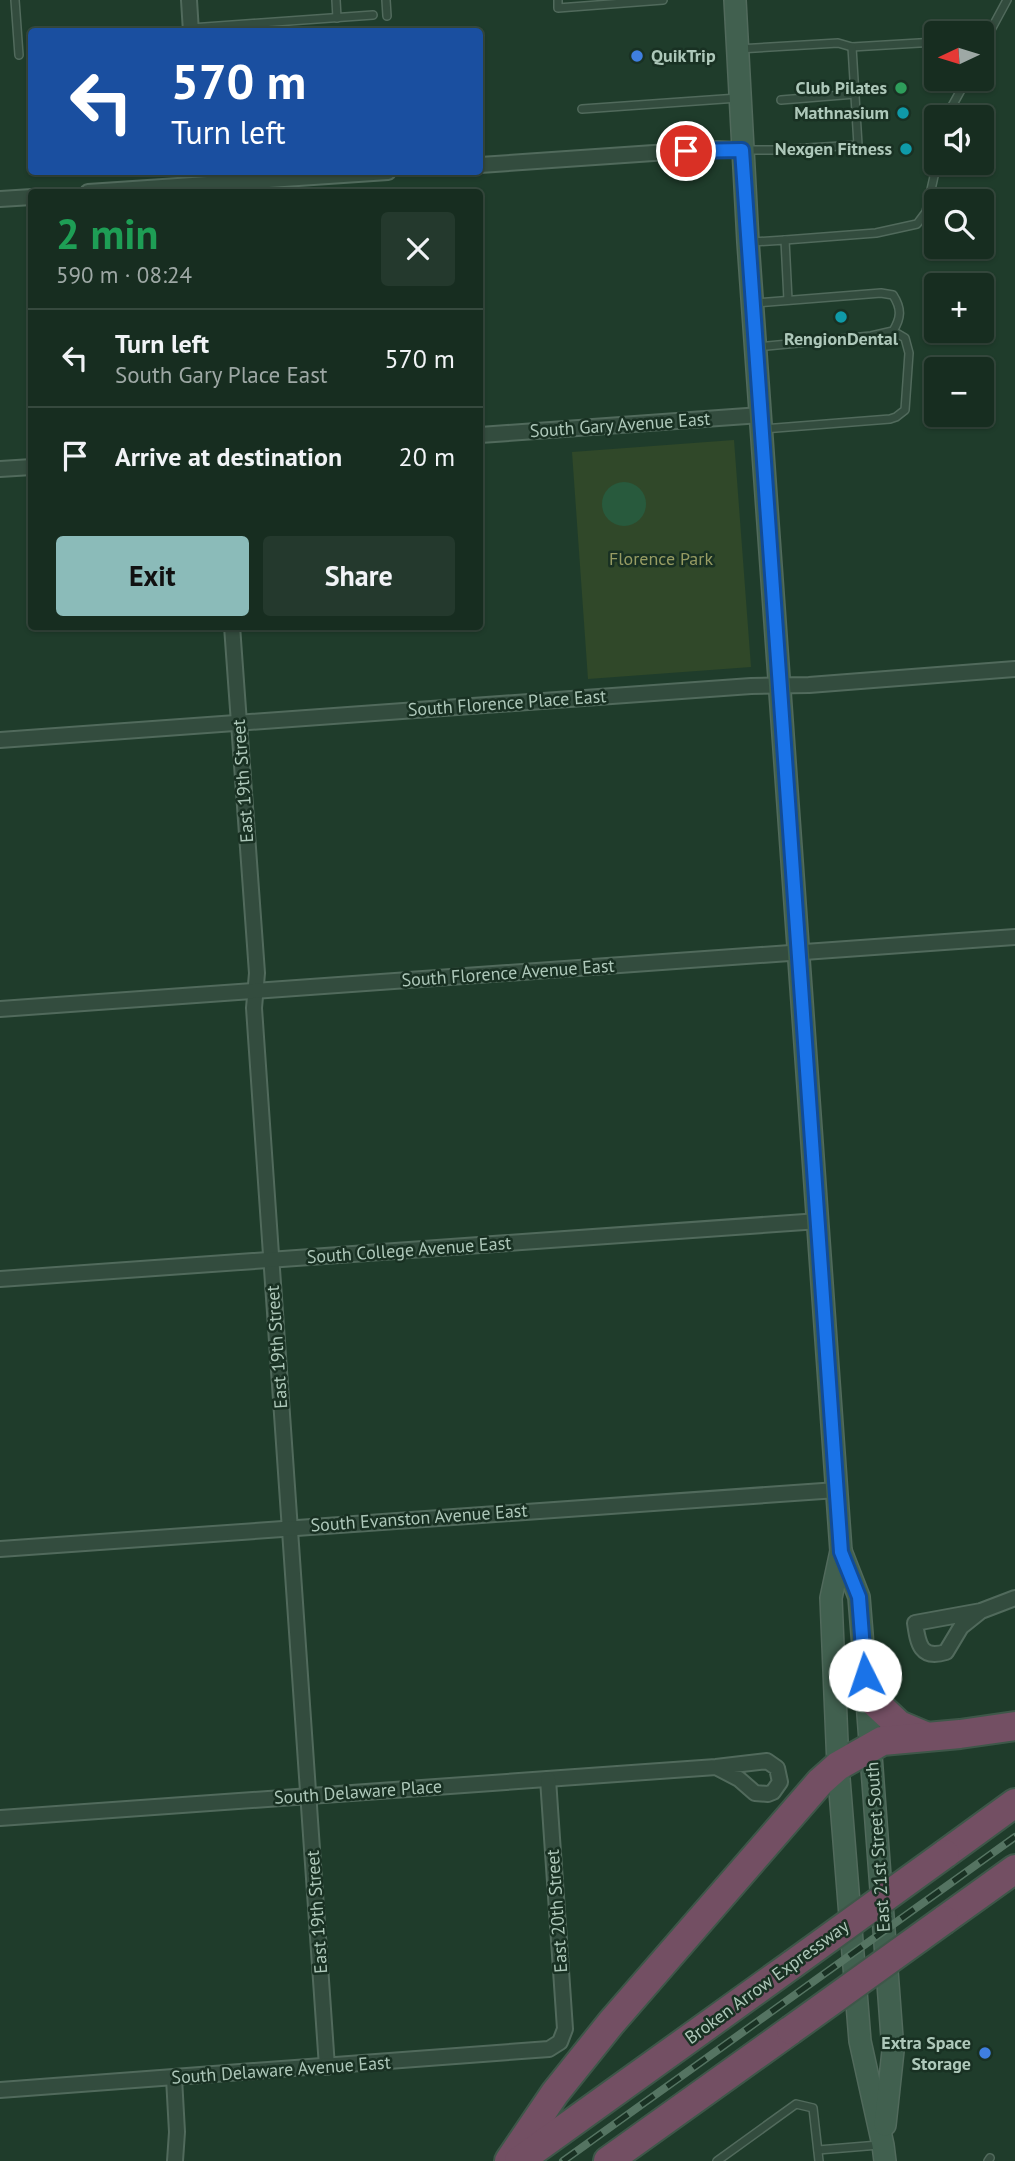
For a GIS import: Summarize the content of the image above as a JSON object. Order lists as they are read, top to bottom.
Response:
{
  "streets": {
    "highway": ["Broken Arrow Expressway"],
    "main road": ["East 21st Street South"],
    "street": [
      "South Gary Avenue East",
      "South Florence Place East",
      "East 19th Street",
      "South Florence Avenue East",
      "South College Avenue East",
      "South Evanston Avenue East",
      "South Delaware Place",
      "East 20th Street",
      "South Delaware Avenue East"
    ]
  },
  "crossings": [
    ["South Gary Avenue East", "East 21st Street South"],
    ["South Florence Place East", "East 19th Street"],
    ["South Florence Place East", "East 21st Street South"],
    ["East 19th Street", "South Florence Avenue East"],
    ["East 19th Street", "South College Avenue East"],
    ["East 19th Street", "South Evanston Avenue East"],
    ["East 19th Street", "South Delaware Place"],
    ["East 19th Street", "South Delaware Avenue East"],
    ["South Florence Avenue East", "East 21st Street South"],
    ["South College Avenue East", "East 21st Street South"],
    ["South Evanston Avenue East", "East 21st Street South"],
    ["South Delaware Place", "East 20th Street"],
    ["East 20th Street", "South Delaware Avenue East"]
  ],
  "parks": ["Florence Park"],
  "places": [
    "QuikTrip",
    "Club Pilates",
    "Mathnasium",
    "Nexgen Fitness",
    "RengionDental",
    "Extra Space Storage"
  ],
  "north": "left",
  "page": {
    "map_buttons": ["+", "−"],
    "turn": ["570 m", "Turn left"],
    "heading": ["2 min", "590 m · 08:24"],
    "list": [
      {
        "name": "Turn left",
        "note": "South Gary Place East",
        "value": "570 m"
      },
      {
        "name": "Arrive at destination",
        "value": "20 m"
      }
    ],
    "buttons": ["Exit", "Share"]
  }
}
